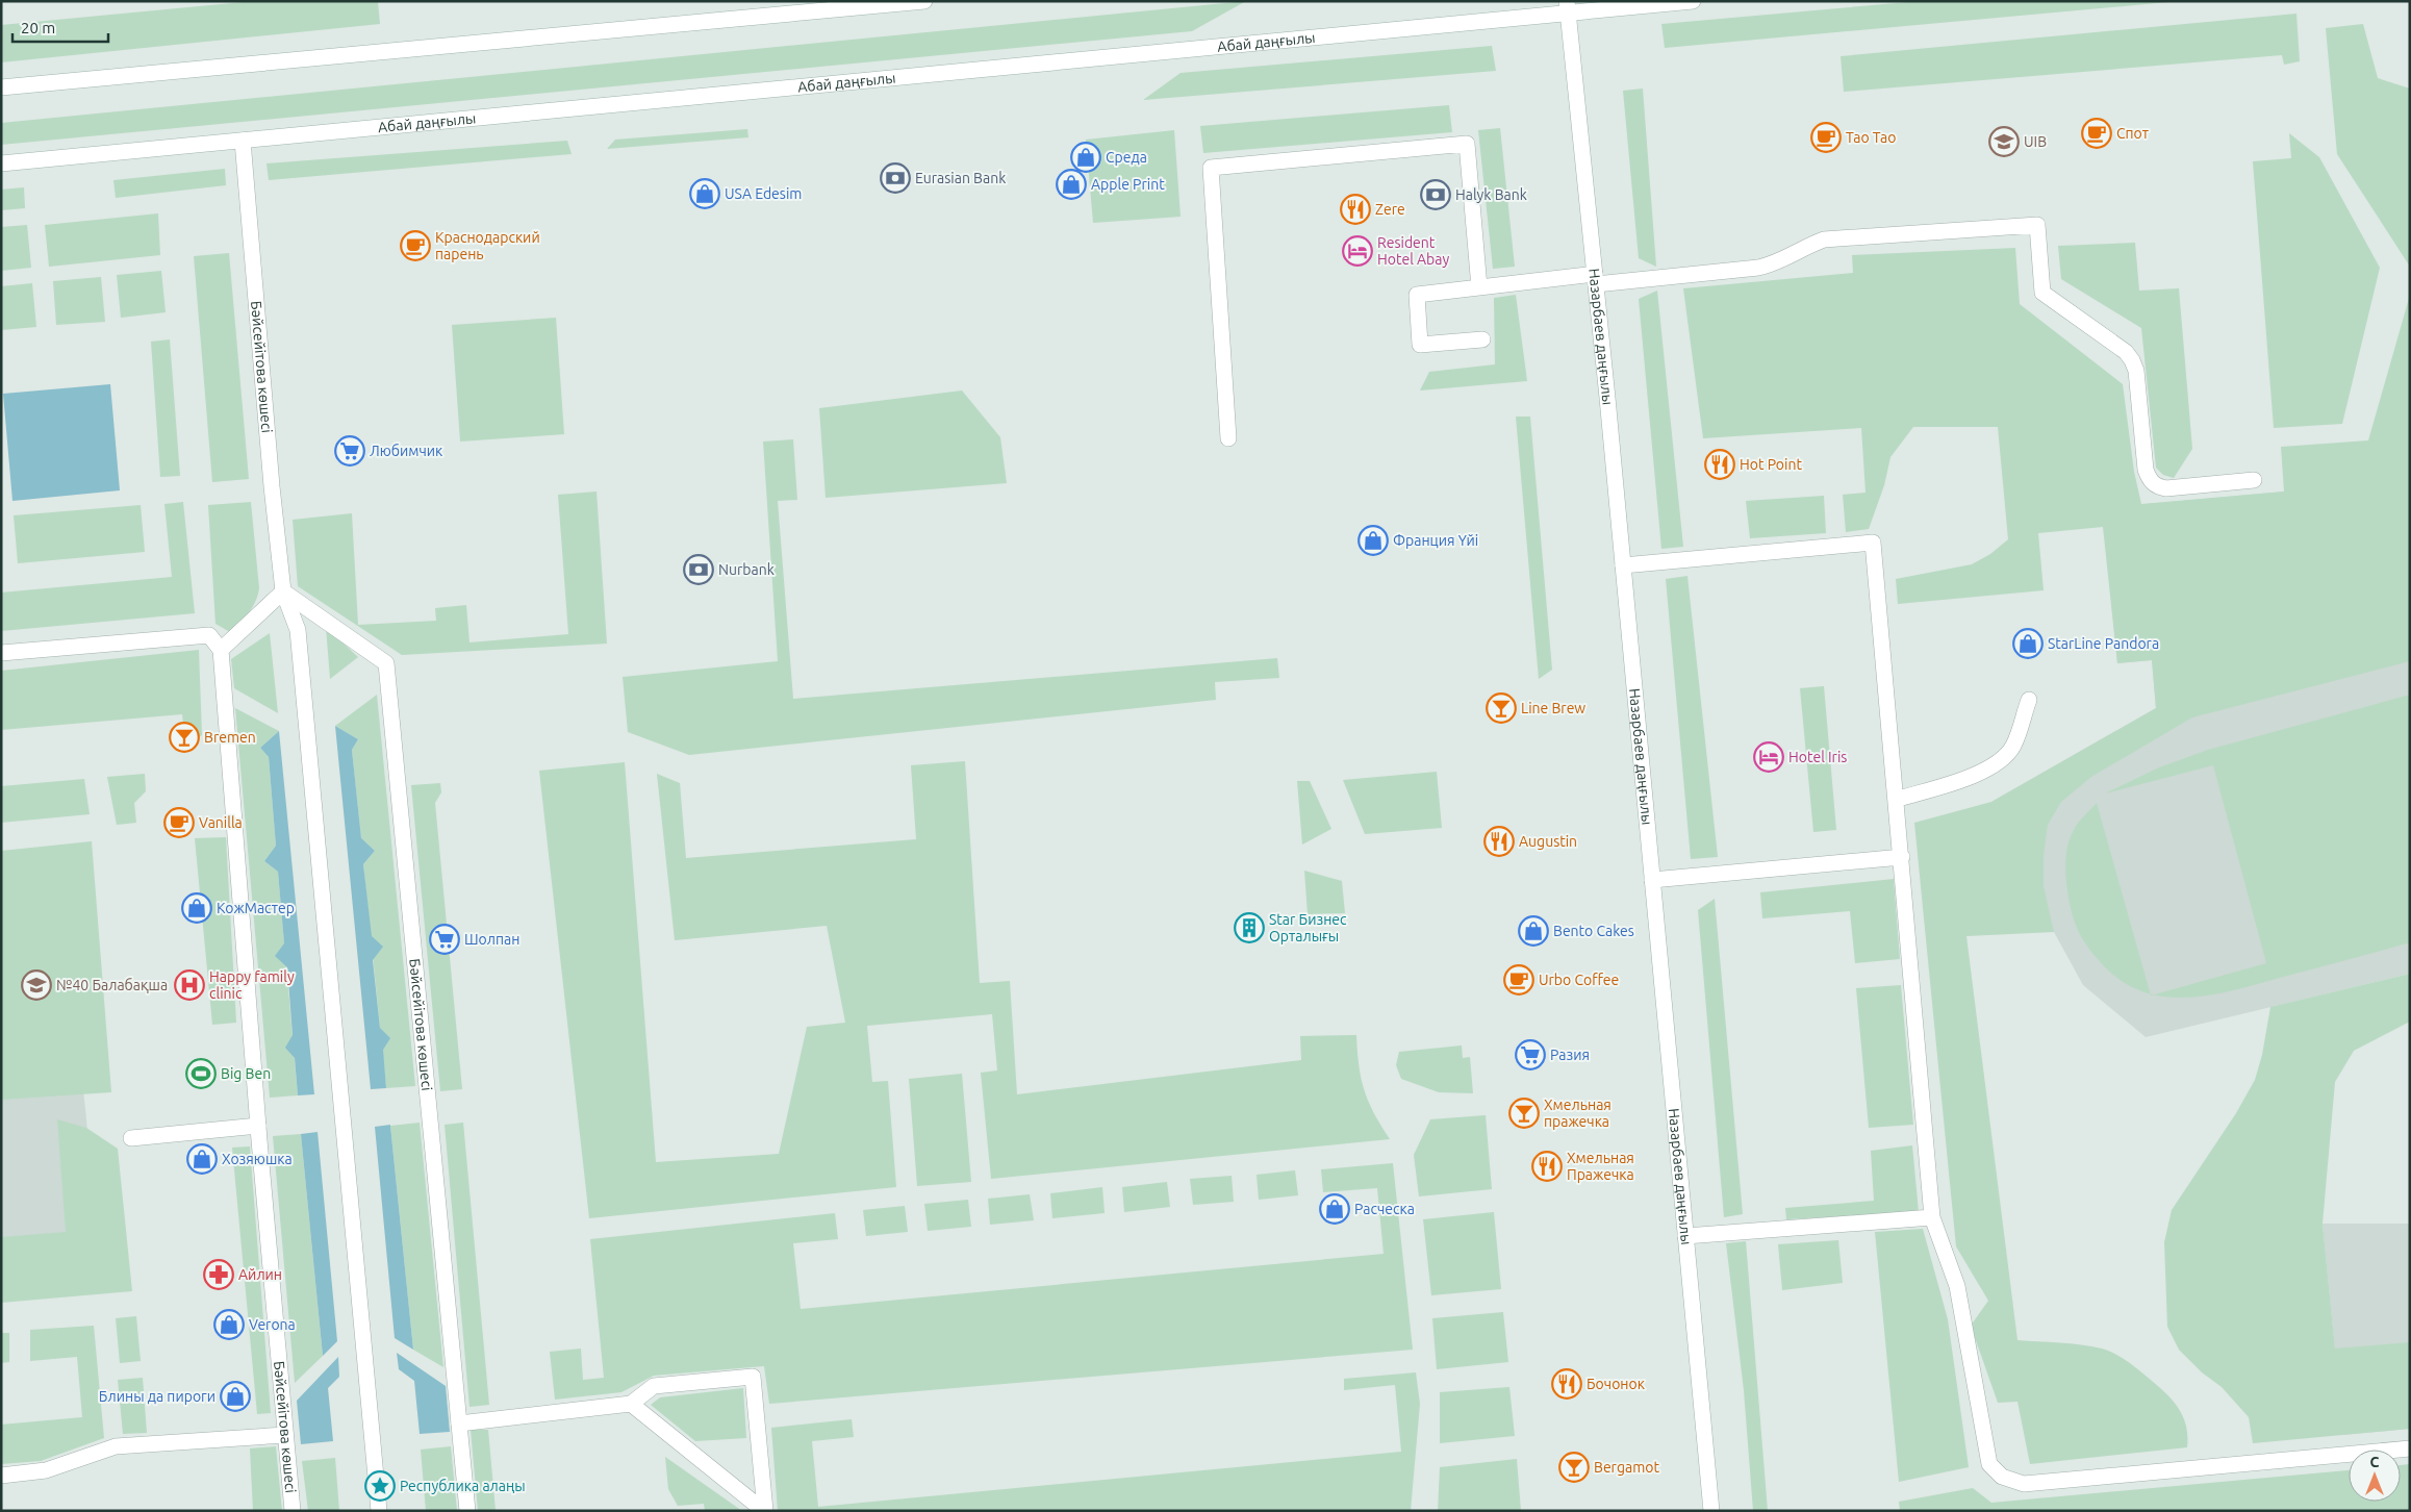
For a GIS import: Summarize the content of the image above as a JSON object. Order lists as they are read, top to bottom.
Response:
{
  "streets": {
    "main road": ["Абай даңғылы", "Назарбаев даңғылы", "Бәйсейітова көшесі"]
  },
  "crossings": [
    ["Абай даңғылы", "Назарбаев даңғылы"],
    ["Абай даңғылы", "Бәйсейітова көшесі"]
  ],
  "places": {
    "cafe": [
      "Спот",
      "Tao Tao",
      "Краснодарский парень",
      "Vanilla",
      "Urbo Coffee"
    ],
    "school or university": ["UIB", "№40 Балабақша"],
    "shop": [
      "Среда",
      "Apple Print",
      "USA Edesim",
      "Франция Үйі",
      "StarLine Pandora",
      "КожМастер",
      "Bento Cakes",
      "Хозяюшка",
      "Расческа",
      "Verona",
      "Блины да пироги"
    ],
    "bank": ["Eurasian Bank", "Halyk Bank", "Nurbank"],
    "restaurant": [
      "Zere",
      "Hot Point",
      "Augustin",
      "Хмельная Пражечка",
      "Бочонок"
    ],
    "hotel": ["Resident Hotel Abay", "Hotel Iris"],
    "supermarket": ["Любимчик", "Шолпан", "Разия"],
    "bar": [
      "Line Brew",
      "Bremen",
      "Хмельная пражечка",
      "Bergamot"
    ],
    "building": ["Star Бизнес Орталығы"],
    "hospital": ["Happy family clinic"],
    "sports": ["Big Ben"],
    "pharmacy": ["Айлин"],
    "place": ["Республика алаңы"]
  },
  "scale_bar": "20 m",
  "north": "top"
}
